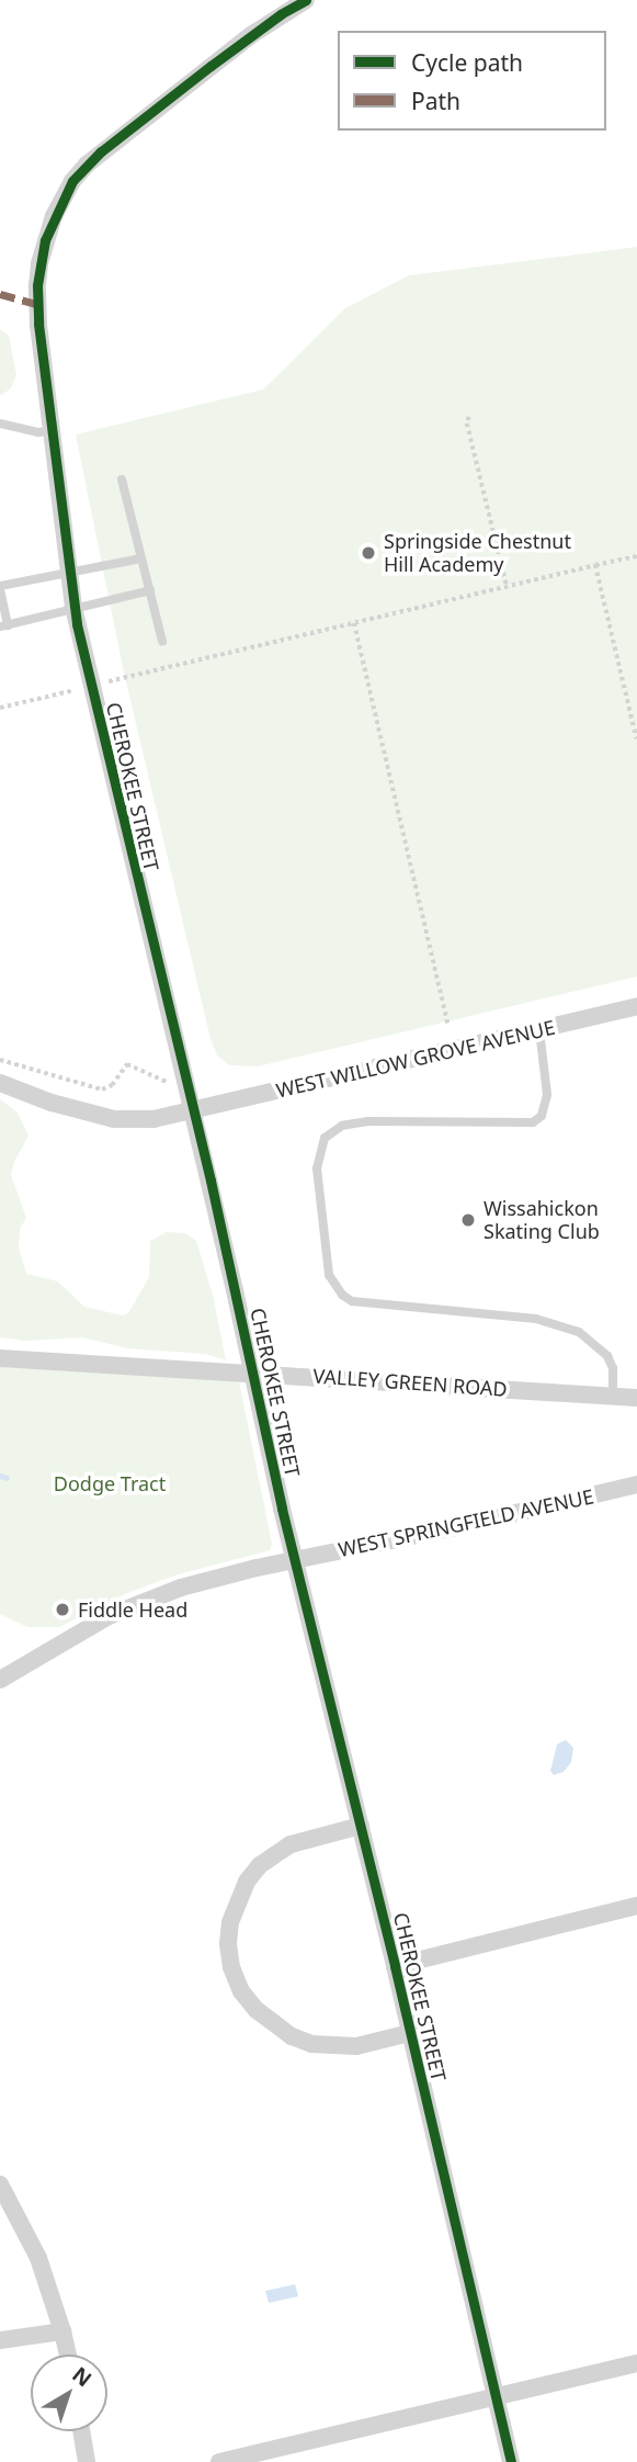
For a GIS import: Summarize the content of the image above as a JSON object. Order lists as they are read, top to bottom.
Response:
{
  "streets": {
    "street": [
      "CHEROKEE STREET",
      "WEST WILLOW GROVE AVENUE",
      "VALLEY GREEN ROAD",
      "WEST SPRINGFIELD AVENUE"
    ]
  },
  "crossings": [
    ["CHEROKEE STREET", "WEST WILLOW GROVE AVENUE"],
    ["CHEROKEE STREET", "WEST SPRINGFIELD AVENUE"]
  ],
  "parks": ["Dodge Tract"],
  "places": ["Springside Chestnut Hill Academy", "Wissahickon Skating Club", "Fiddle Head"],
  "legend": ["Cycle path", "Path"],
  "north": "top right"
}
